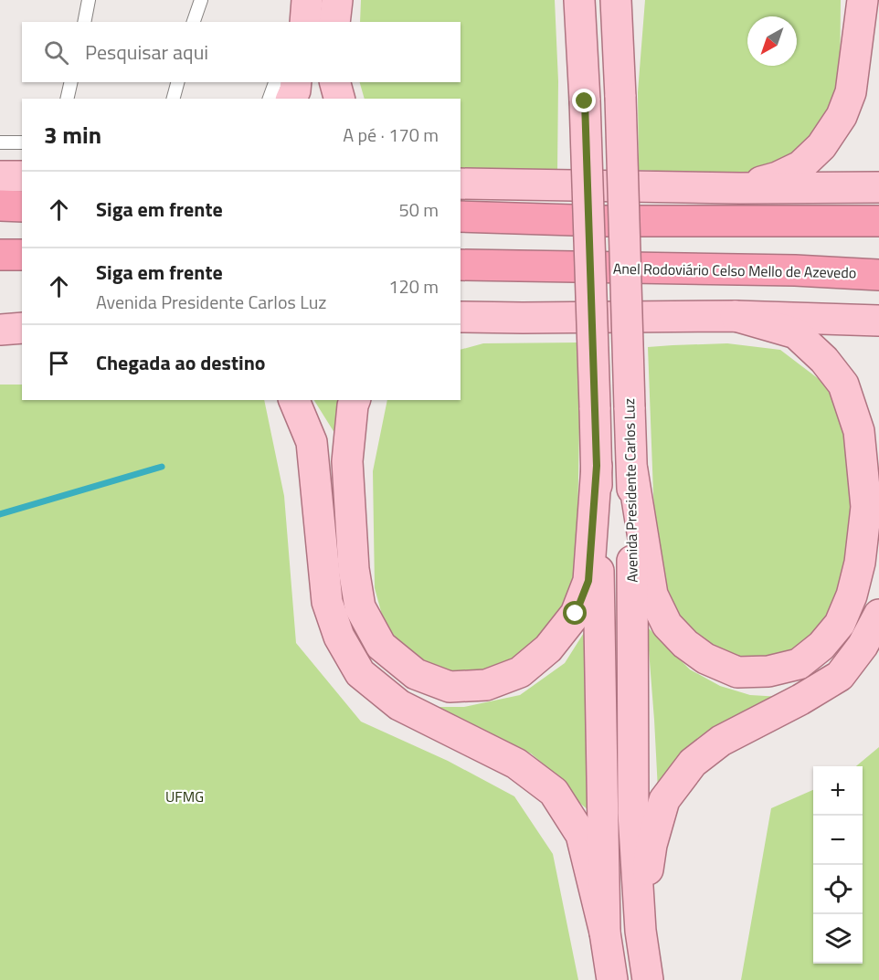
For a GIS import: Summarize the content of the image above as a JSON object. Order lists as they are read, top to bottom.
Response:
{
  "streets": {
    "highway": ["Anel Rodoviário Celso Mello de Azevedo"],
    "main road": ["Avenida Presidente Carlos Luz"]
  },
  "parks": ["UFMG"],
  "north": "bottom left",
  "page": {
    "search": "Pesquisar aqui",
    "heading": ["3 min", "A pé · 170 m"],
    "list": [
      ["Siga em frente", "50 m"],
      ["Siga em frente", "Avenida Presidente Carlos Luz", "120 m"],
      "Chegada ao destino"
    ],
    "map_buttons": ["+", "−"]
  }
}
